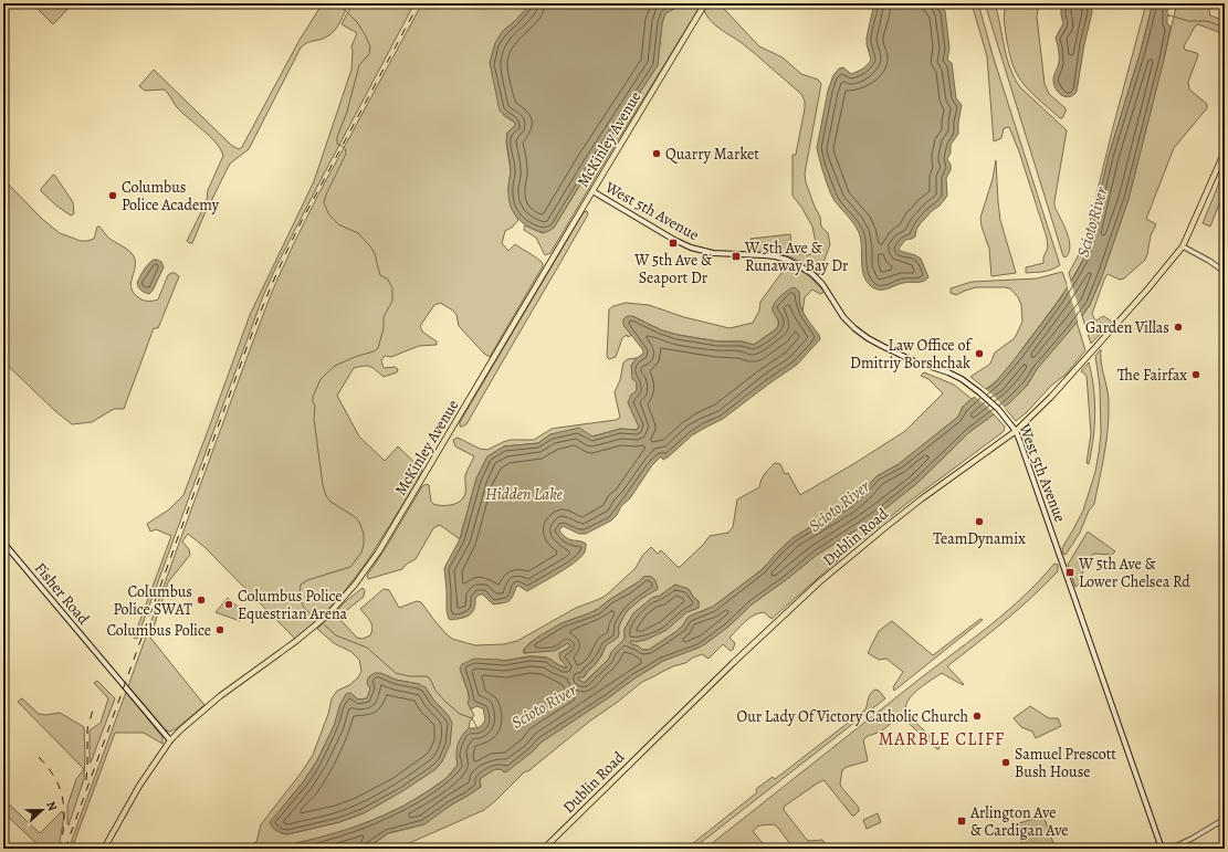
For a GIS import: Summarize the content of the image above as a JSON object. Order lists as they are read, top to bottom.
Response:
{
  "streets": {
    "main road": [
      "McKinley Avenue",
      "West 5th Avenue",
      "Dublin Road",
      "Fisher Road"
    ]
  },
  "crossings": [
    ["McKinley Avenue", "West 5th Avenue"],
    ["McKinley Avenue", "Fisher Road"],
    ["West 5th Avenue", "Dublin Road"]
  ],
  "districts": ["MARBLE CLIFF"],
  "water": ["Scioto River", "Hidden Lake"],
  "places": {
    "other": [
      "Quarry Market",
      "Columbus Police Academy",
      "Garden Villas",
      "Law Office of Dmitriy Borshchak",
      "The Fairfax",
      "TeamDynamix",
      "Columbus Police SWAT",
      "Columbus Police Equestrian Arena",
      "Columbus Police",
      "Our Lady Of Victory Catholic Church",
      "Samuel Prescott Bush House"
    ],
    "transit": [
      "W 5th Ave & Seaport Dr",
      "W 5th Ave & Runaway Bay Dr",
      "W 5th Ave & Lower Chelsea Rd",
      "Arlington Ave & Cardigan Ave"
    ]
  },
  "north": "right"
}
